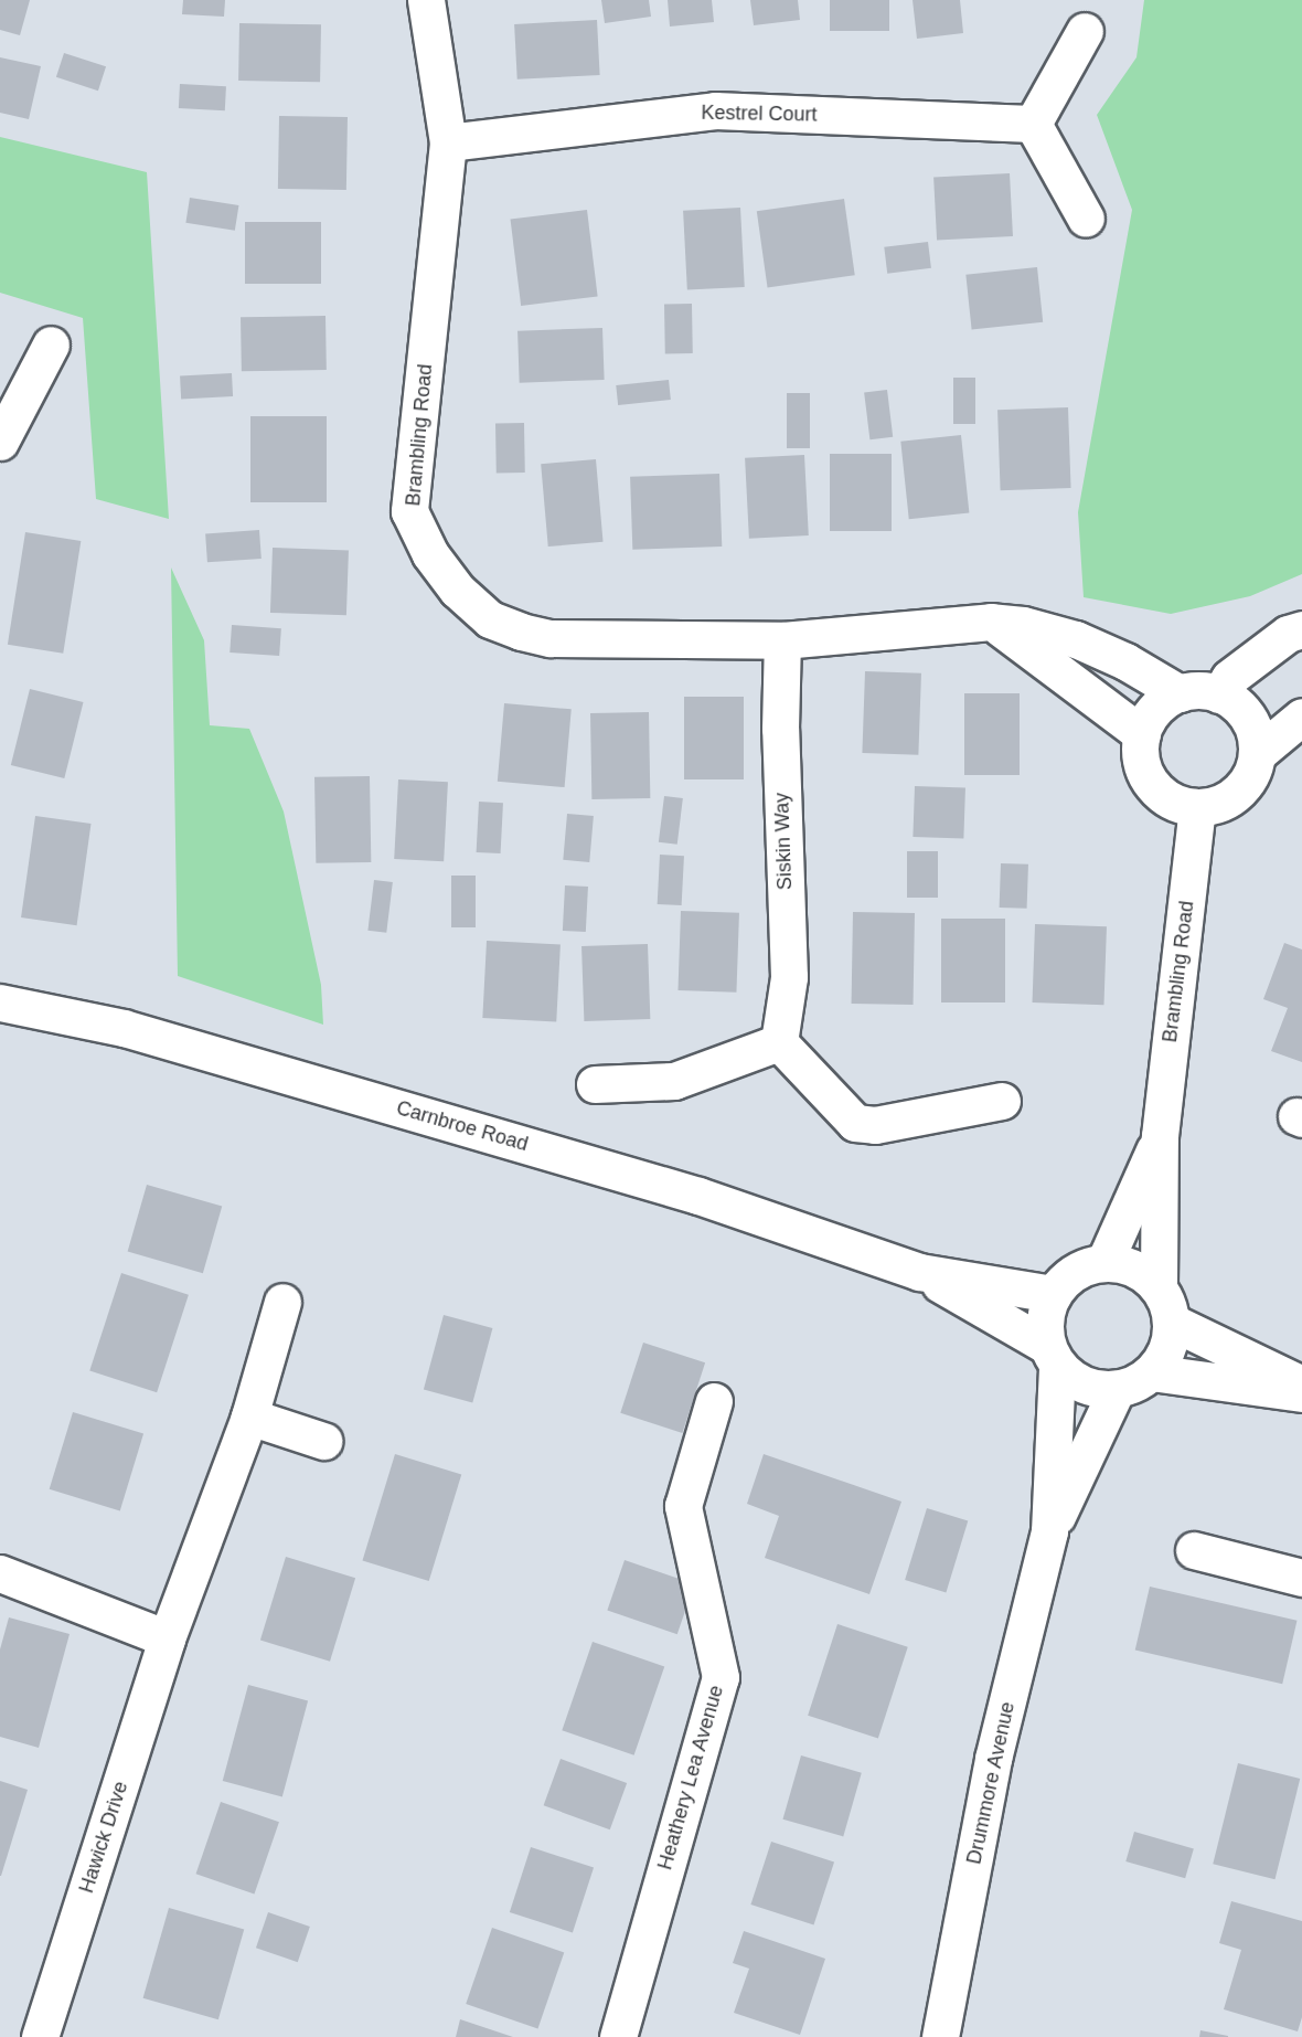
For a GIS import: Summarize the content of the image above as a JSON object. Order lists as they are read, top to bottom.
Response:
{
  "streets": {
    "street": [
      "Kestrel Court",
      "Brambling Road",
      "Siskin Way",
      "Carnbroe Road",
      "Heathery Lea Avenue",
      "Drummore Avenue",
      "Hawick Drive"
    ]
  },
  "crossings": [
    ["Kestrel Court", "Brambling Road"],
    ["Brambling Road", "Siskin Way"],
    ["Brambling Road", "Carnbroe Road"],
    ["Brambling Road", "Drummore Avenue"],
    ["Carnbroe Road", "Drummore Avenue"]
  ]
}
